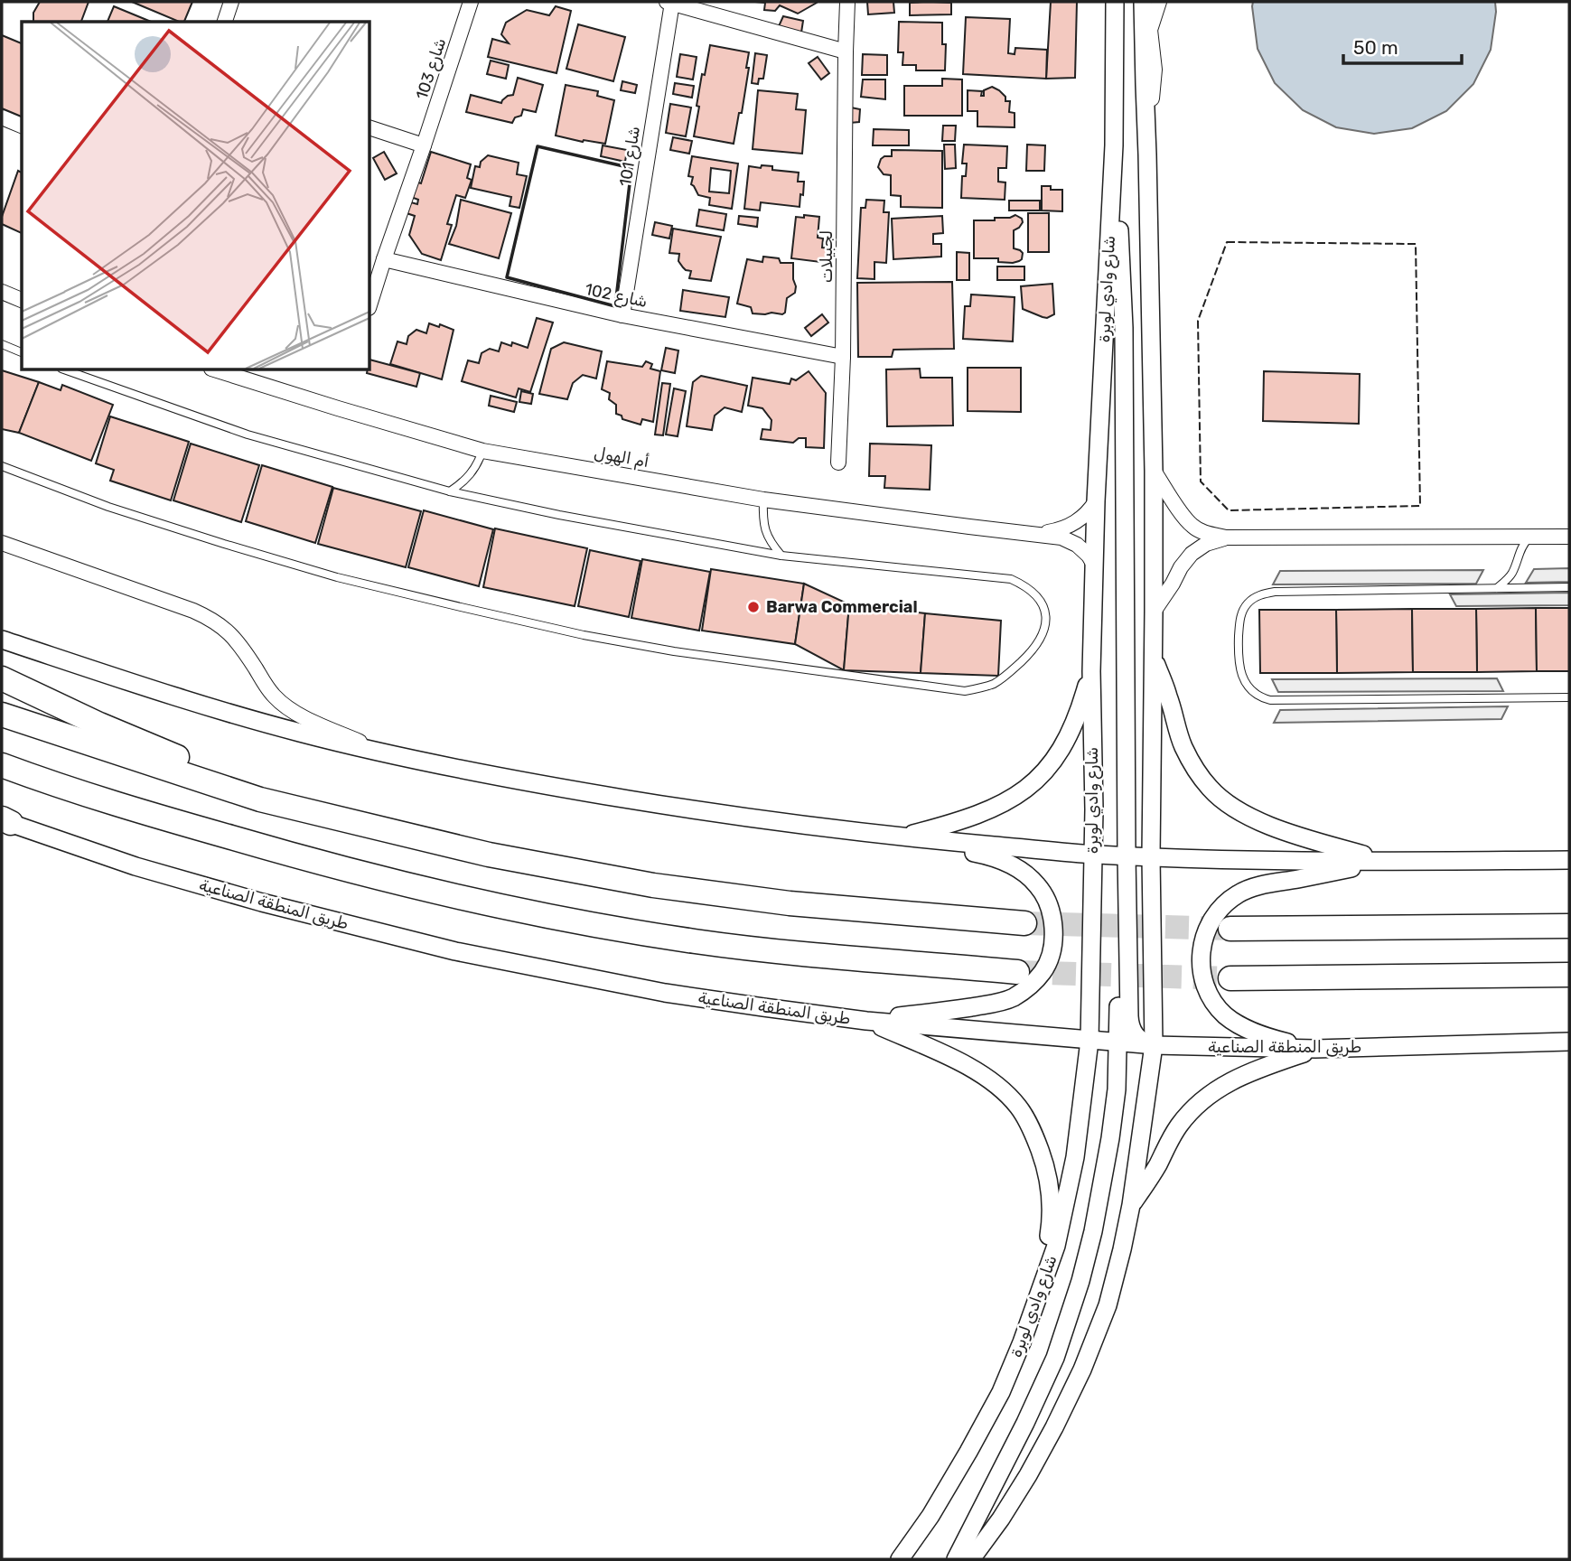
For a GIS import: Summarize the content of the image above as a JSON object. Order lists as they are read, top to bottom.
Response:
{
  "streets": {
    "street": [
      "شارع 103",
      "شارع 101",
      "لجبيلات",
      "شارع وادي لوبرة",
      "شارع 102",
      "أم الهول",
      "طريق المنطقة الصناعية"
    ]
  },
  "crossings": [
    ["شارع 103", "شارع 102"],
    ["شارع 101", "شارع 102"],
    ["لجبيلات", "شارع 102"],
    ["شارع وادي لوبرة", "أم الهول"],
    ["شارع وادي لوبرة", "طريق المنطقة الصناعية"]
  ],
  "places": ["Barwa Commercial"],
  "scale_bar": "50 m"
}
